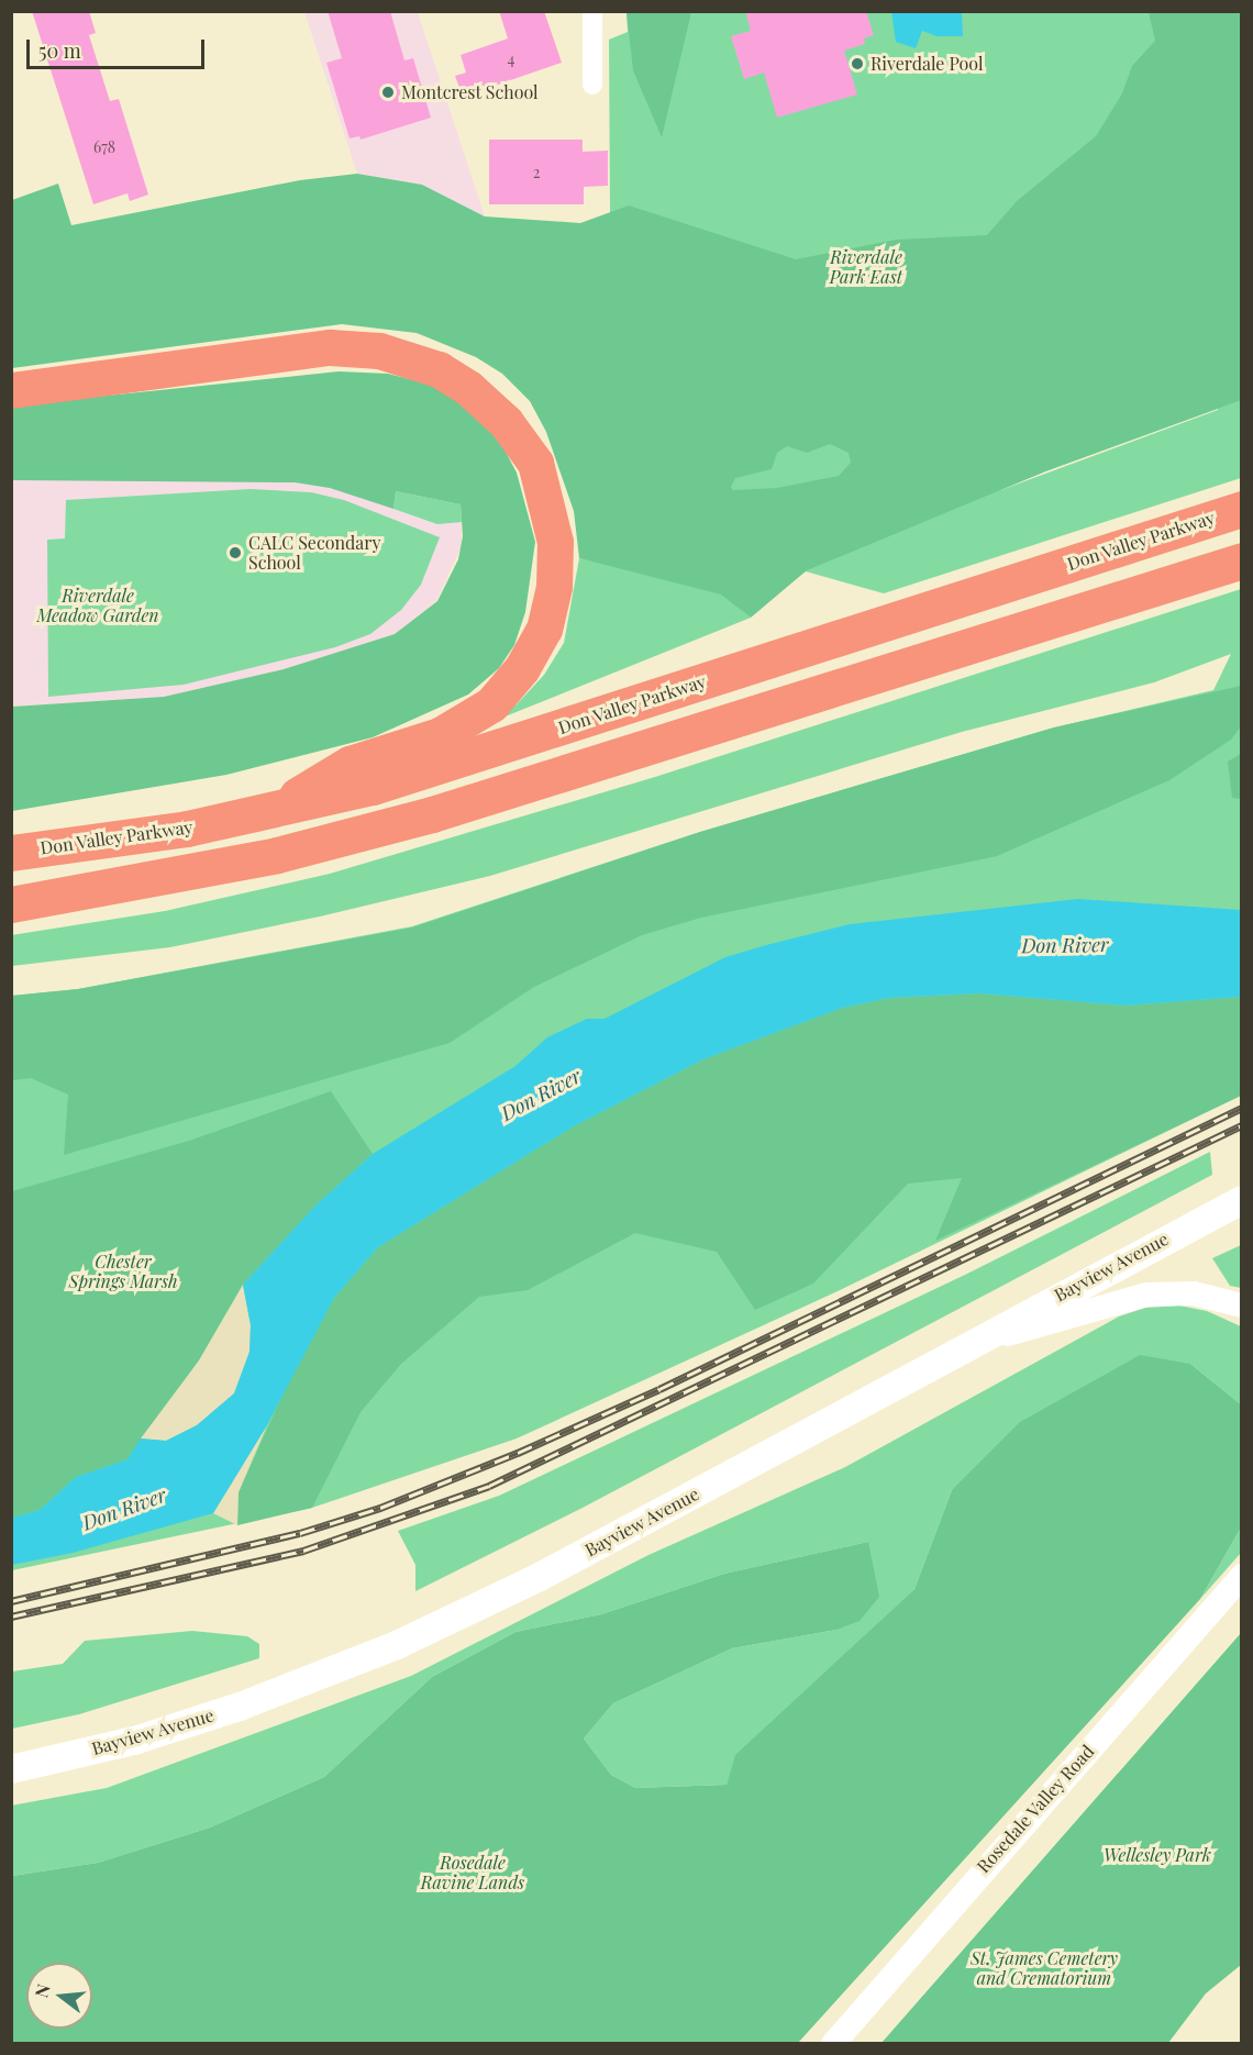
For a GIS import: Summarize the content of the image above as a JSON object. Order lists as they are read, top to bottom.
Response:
{
  "streets": {
    "highway": ["Don Valley Parkway"],
    "main road": ["Bayview Avenue"],
    "street": ["Rosedale Valley Road"]
  },
  "water": ["Don River"],
  "parks": [
    "Riverdale Park East",
    "Riverdale Meadow Garden",
    "Chester Springs Marsh",
    "Wellesley Park",
    "Rosedale Ravine Lands",
    "St. James Cemetery and Crematorium"
  ],
  "places": ["Riverdale Pool", "Montcrest School", "CALC Secondary School"],
  "house_numbers": ["4", "678", "2"],
  "scale_bar": "50 m",
  "north": "left"
}
